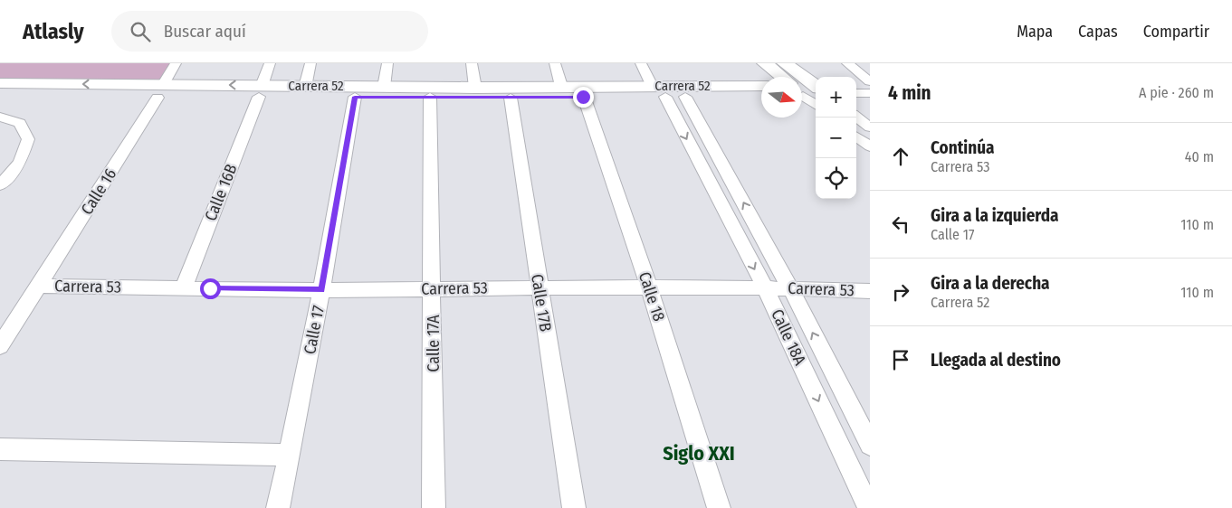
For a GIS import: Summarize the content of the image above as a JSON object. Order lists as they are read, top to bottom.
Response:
{
  "streets": {
    "main road": ["Carrera 52"],
    "street": [
      "Calle 16",
      "Calle 16B",
      "Carrera 53",
      "Calle 18",
      "Calle 17B",
      "Calle 17",
      "Calle 18A",
      "Calle 17A"
    ]
  },
  "crossings": [
    ["Carrera 52", "Calle 16"],
    ["Carrera 52", "Calle 16B"],
    ["Carrera 52", "Calle 18"],
    ["Carrera 52", "Calle 17B"],
    ["Carrera 52", "Calle 17"],
    ["Carrera 52", "Calle 18A"],
    ["Carrera 52", "Calle 17A"],
    ["Calle 16", "Carrera 53"],
    ["Calle 16B", "Carrera 53"],
    ["Carrera 53", "Calle 18"],
    ["Carrera 53", "Calle 17B"],
    ["Carrera 53", "Calle 17"],
    ["Carrera 53", "Calle 18A"],
    ["Carrera 53", "Calle 17A"]
  ],
  "districts": ["Siglo XXI"],
  "north": "right",
  "page": {
    "header": "Atlasly",
    "search": "Buscar aquí",
    "nav": ["Mapa", "Capas", "Compartir"],
    "heading": ["4 min", "A pie · 260 m"],
    "map_buttons": ["+", "−"],
    "list": [
      ["Continúa", "Carrera 53", "40 m"],
      ["Gira a la izquierda", "Calle 17", "110 m"],
      ["Gira a la derecha", "Carrera 52", "110 m"],
      "Llegada al destino"
    ]
  }
}
